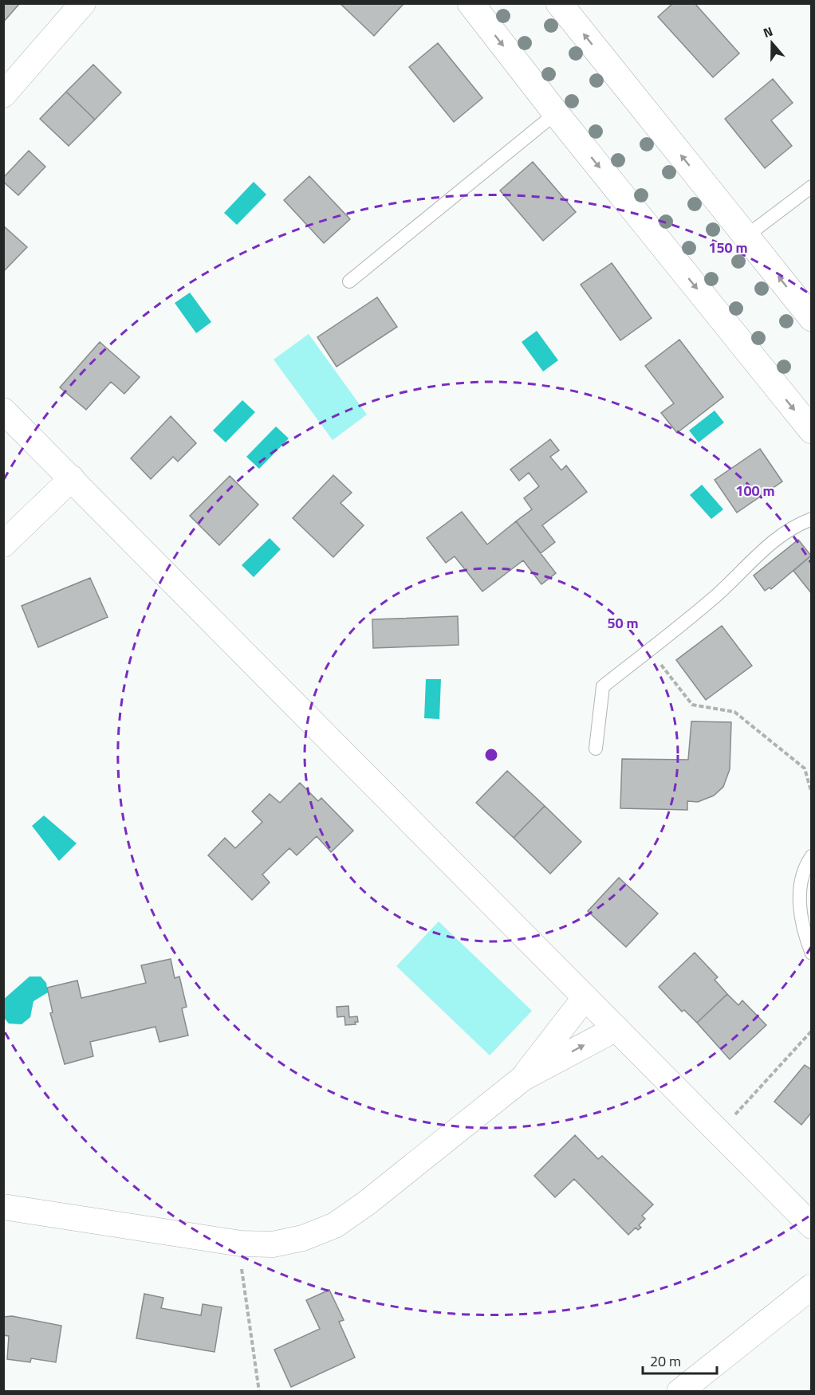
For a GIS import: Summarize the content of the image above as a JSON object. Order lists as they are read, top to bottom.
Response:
{
  "scale_bar": "20 m",
  "north": "top",
  "rings": ["150 m", "100 m", "50 m"]
}
